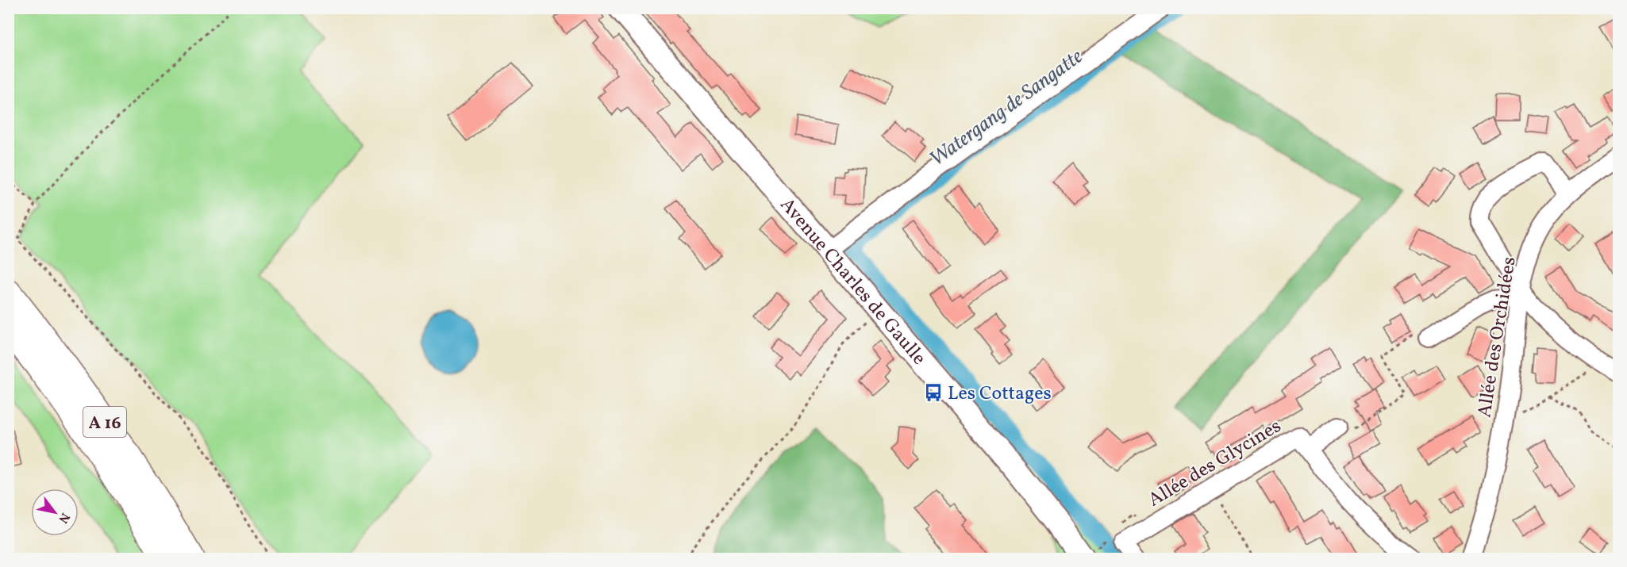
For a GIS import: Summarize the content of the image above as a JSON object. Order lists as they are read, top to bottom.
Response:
{
  "streets": {
    "highway": ["A 16"],
    "main road": ["Avenue Charles de Gaulle"],
    "street": ["Allée des Orchidées", "Allée des Glycines"]
  },
  "water": ["Watergang de Sangatte"],
  "places": {
    "bus stop": ["Les Cottages"]
  },
  "north": "bottom right"
}
